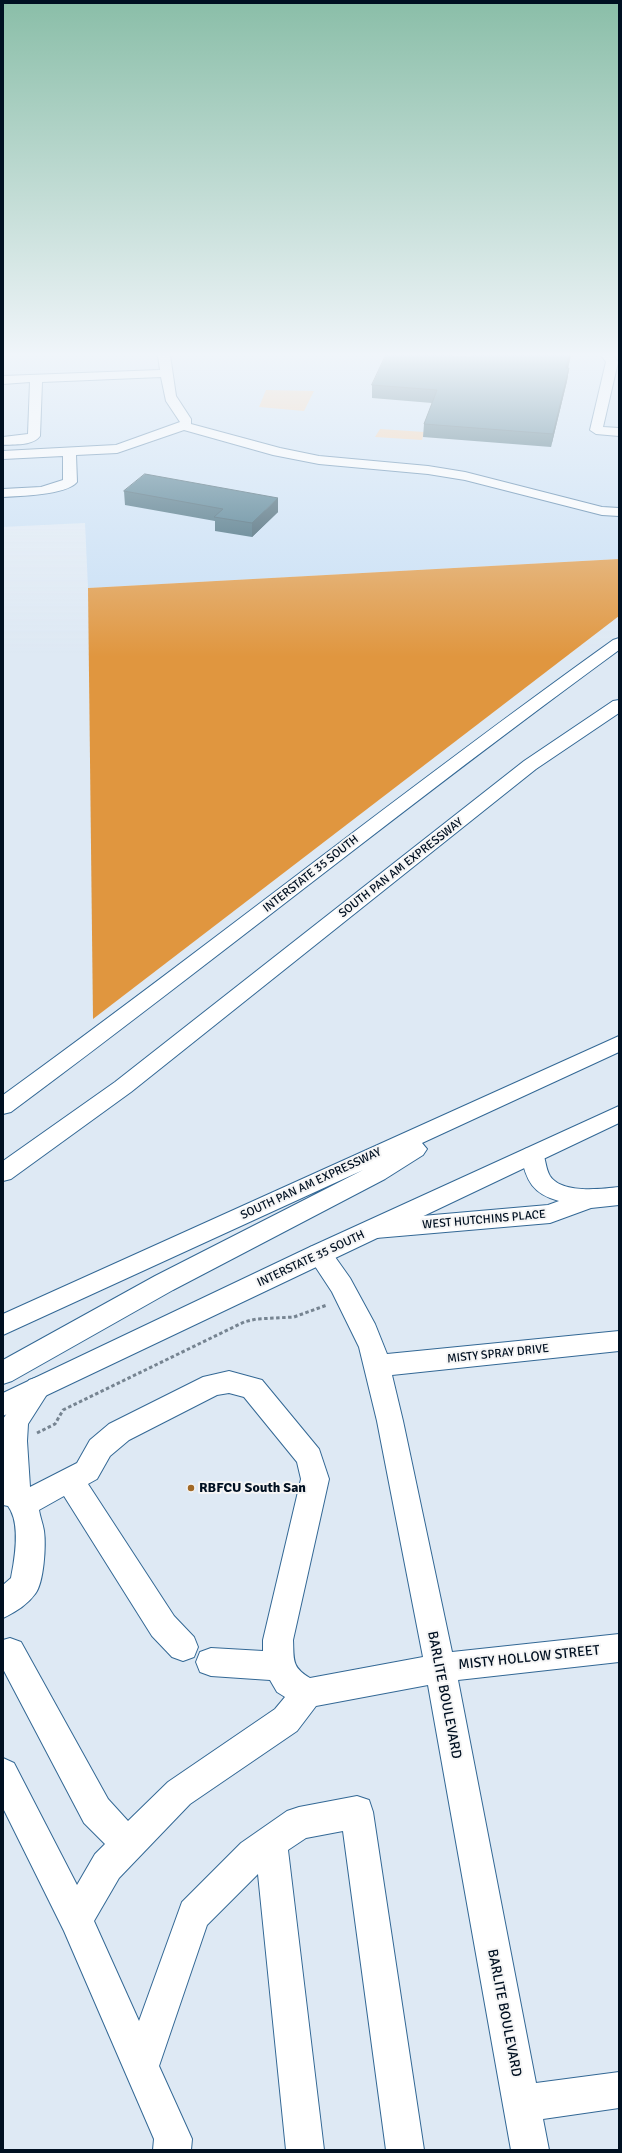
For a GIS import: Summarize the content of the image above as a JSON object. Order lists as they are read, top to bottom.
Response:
{
  "streets": {
    "main road": [
      "SOUTH PAN AM EXPRESSWAY",
      "INTERSTATE 35 SOUTH",
      "WEST HUTCHINS PLACE",
      "MISTY SPRAY DRIVE",
      "MISTY HOLLOW STREET",
      "BARLITE BOULEVARD"
    ]
  },
  "crossings": [
    ["INTERSTATE 35 SOUTH", "WEST HUTCHINS PLACE"],
    ["INTERSTATE 35 SOUTH", "BARLITE BOULEVARD"],
    ["MISTY SPRAY DRIVE", "BARLITE BOULEVARD"],
    ["MISTY HOLLOW STREET", "BARLITE BOULEVARD"]
  ],
  "places": ["RBFCU South San"]
}
